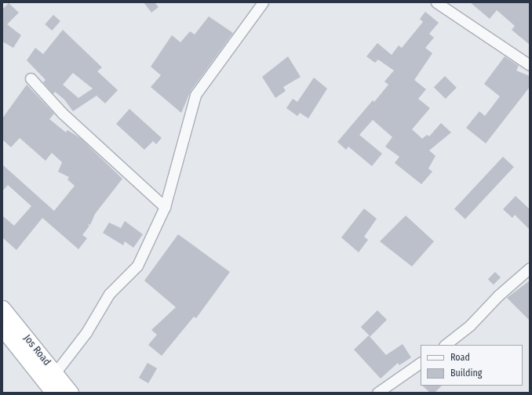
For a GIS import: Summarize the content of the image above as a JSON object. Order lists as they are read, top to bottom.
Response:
{
  "streets": {
    "highway": ["Jos Road"]
  },
  "legend": ["Road", "Building"]
}
